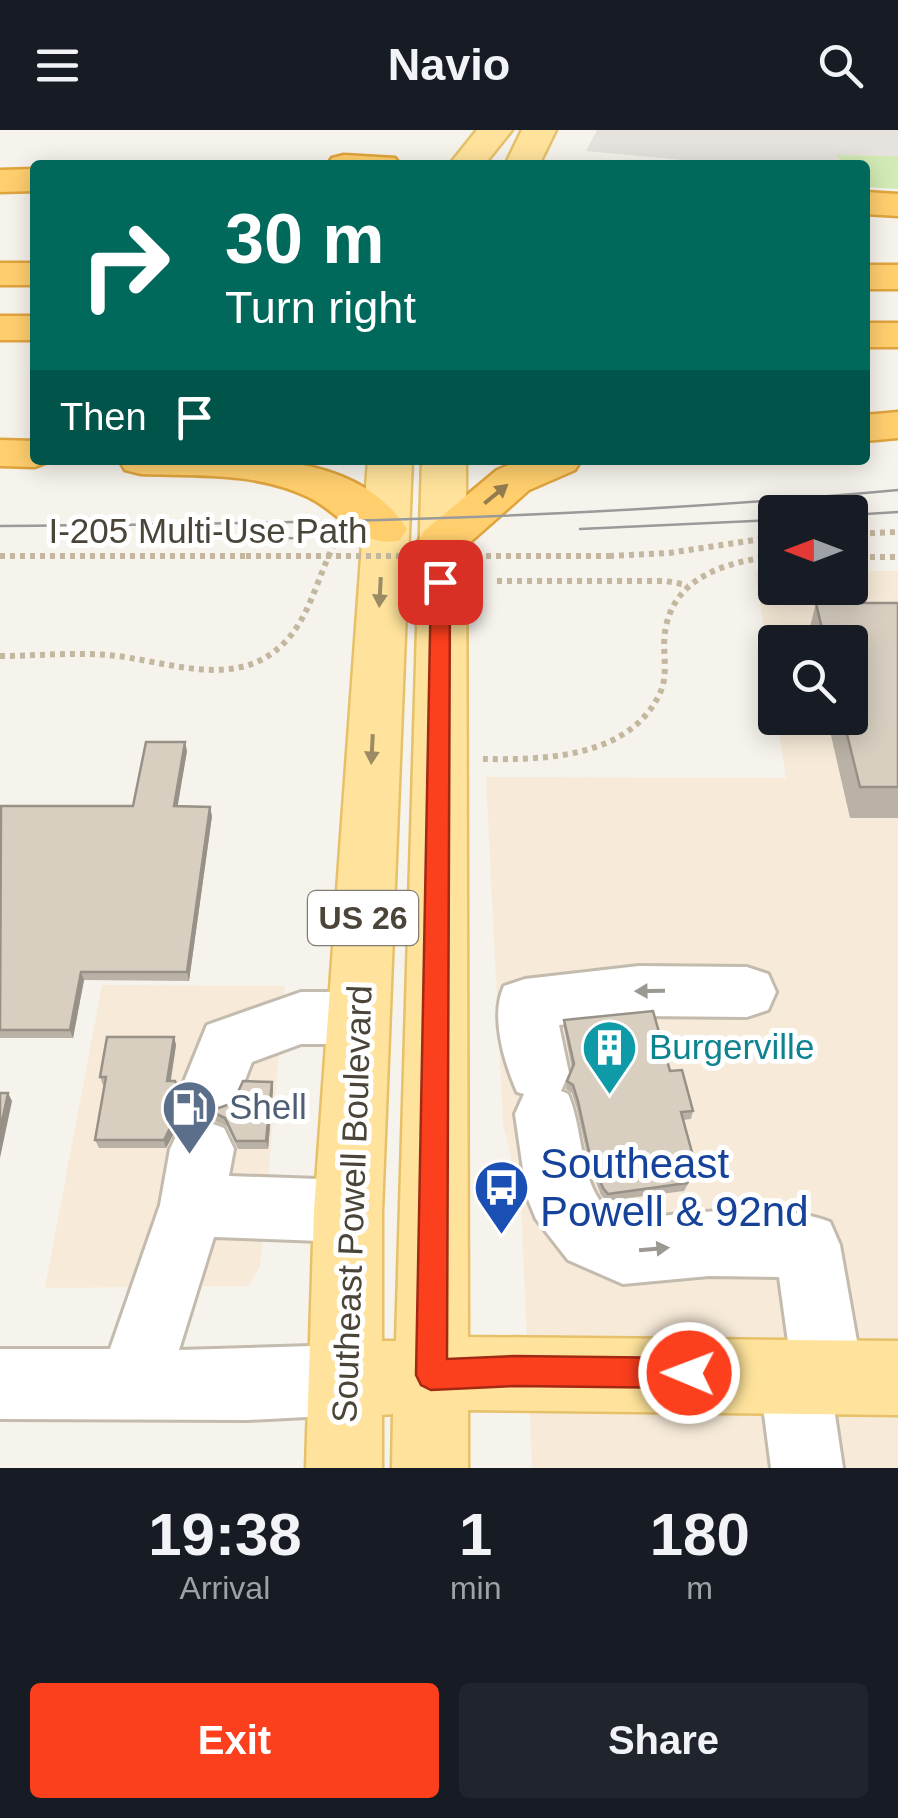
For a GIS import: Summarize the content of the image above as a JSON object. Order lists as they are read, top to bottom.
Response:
{
  "streets": {
    "main road": ["US 26", "Southeast Powell Boulevard"],
    "path": ["I-205 Multi-Use Path"]
  },
  "places": {
    "building": ["Burgerville"],
    "fuel station": ["Shell"],
    "bus stop": ["Southeast Powell & 92nd"]
  },
  "north": "left",
  "page": {
    "header": "Navio",
    "turn": ["30 m", "Turn right"],
    "then": "Then",
    "eta": [
      "19:38",
      "Arrival",
      "1",
      "min",
      "180",
      "m"
    ],
    "buttons": ["Exit", "Share"]
  }
}
